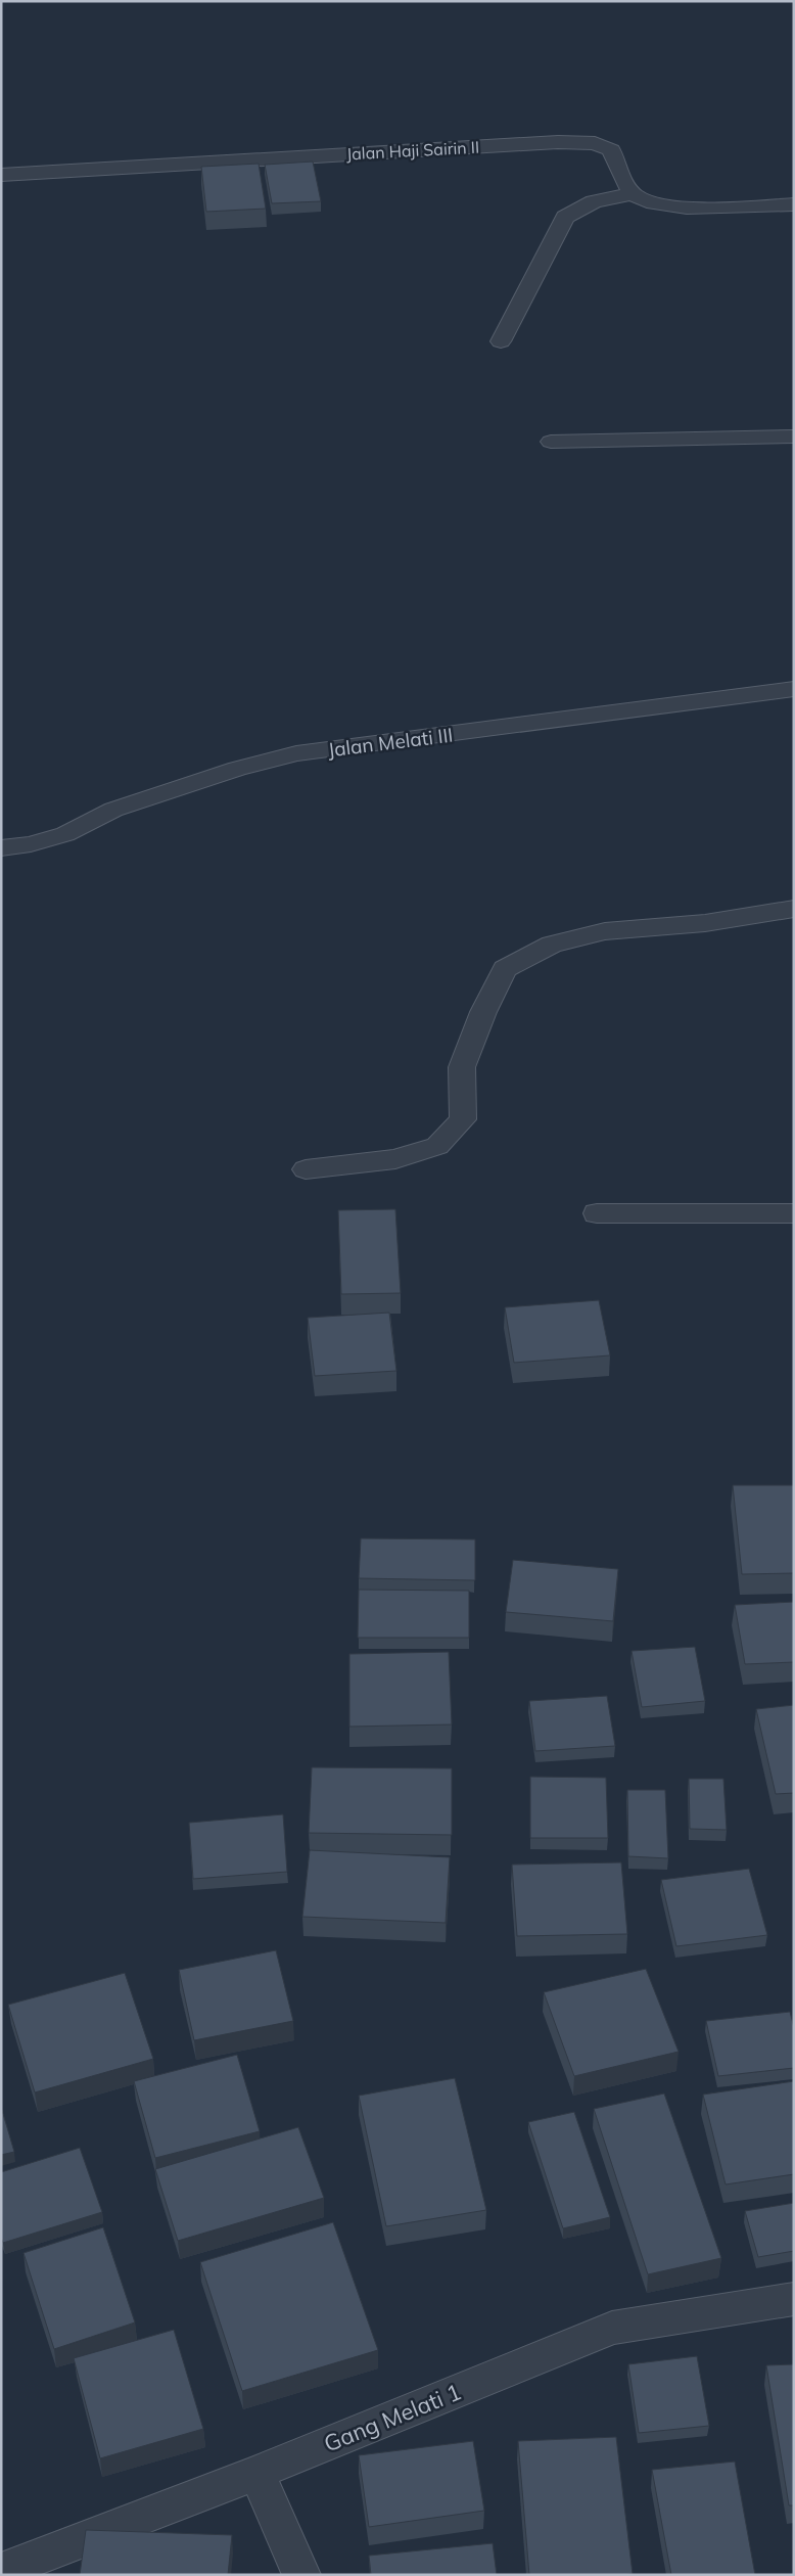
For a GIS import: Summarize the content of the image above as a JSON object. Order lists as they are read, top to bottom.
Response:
{
  "streets": {
    "street": ["Jalan Haji Sairin II", "Jalan Melati III", "Gang Melati 1"]
  }
}
